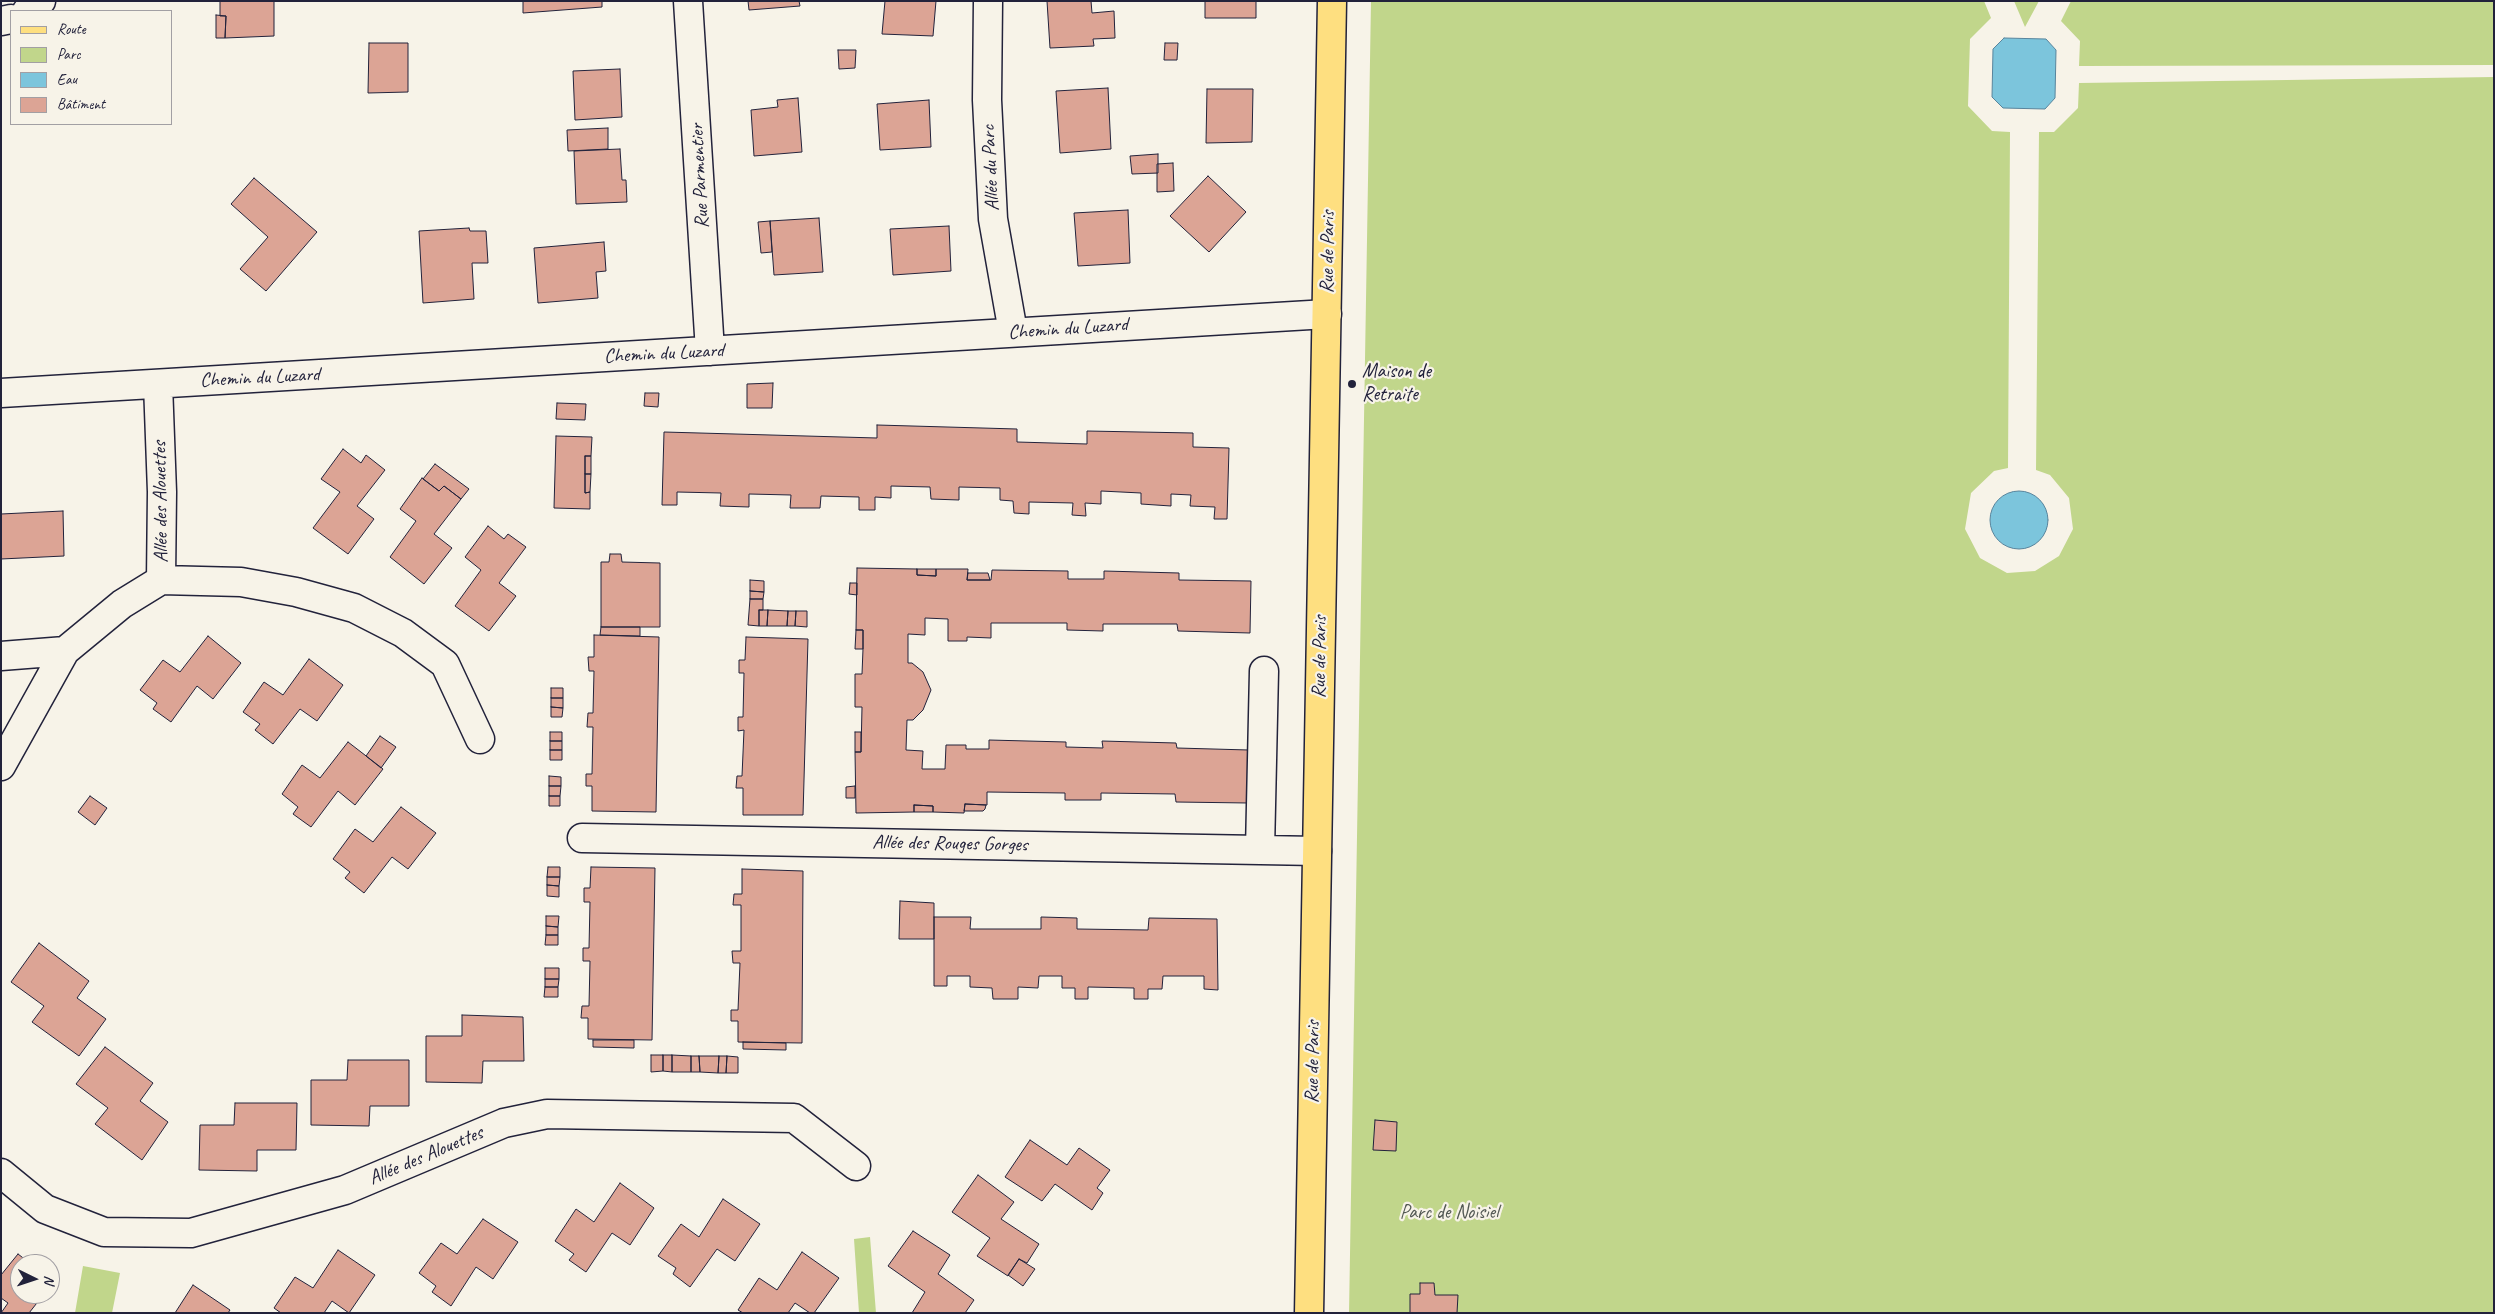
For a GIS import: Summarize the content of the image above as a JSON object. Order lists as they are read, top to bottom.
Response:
{
  "streets": {
    "main road": ["Rue de Paris"],
    "street": [
      "Allée du Parc",
      "Rue Parmentier",
      "Chemin du Luzard",
      "Allée des Alouettes",
      "Allée des Rouges Gorges"
    ]
  },
  "crossings": [
    ["Allée du Parc", "Chemin du Luzard"],
    ["Rue Parmentier", "Chemin du Luzard"],
    ["Rue de Paris", "Chemin du Luzard"],
    ["Rue de Paris", "Allée des Rouges Gorges"],
    ["Chemin du Luzard", "Allée des Alouettes"]
  ],
  "parks": ["Parc de Noisiel"],
  "places": ["Maison de Retraite"],
  "legend": [
    "Route",
    "Parc",
    "Eau",
    "Bâtiment"
  ],
  "north": "right"
}
